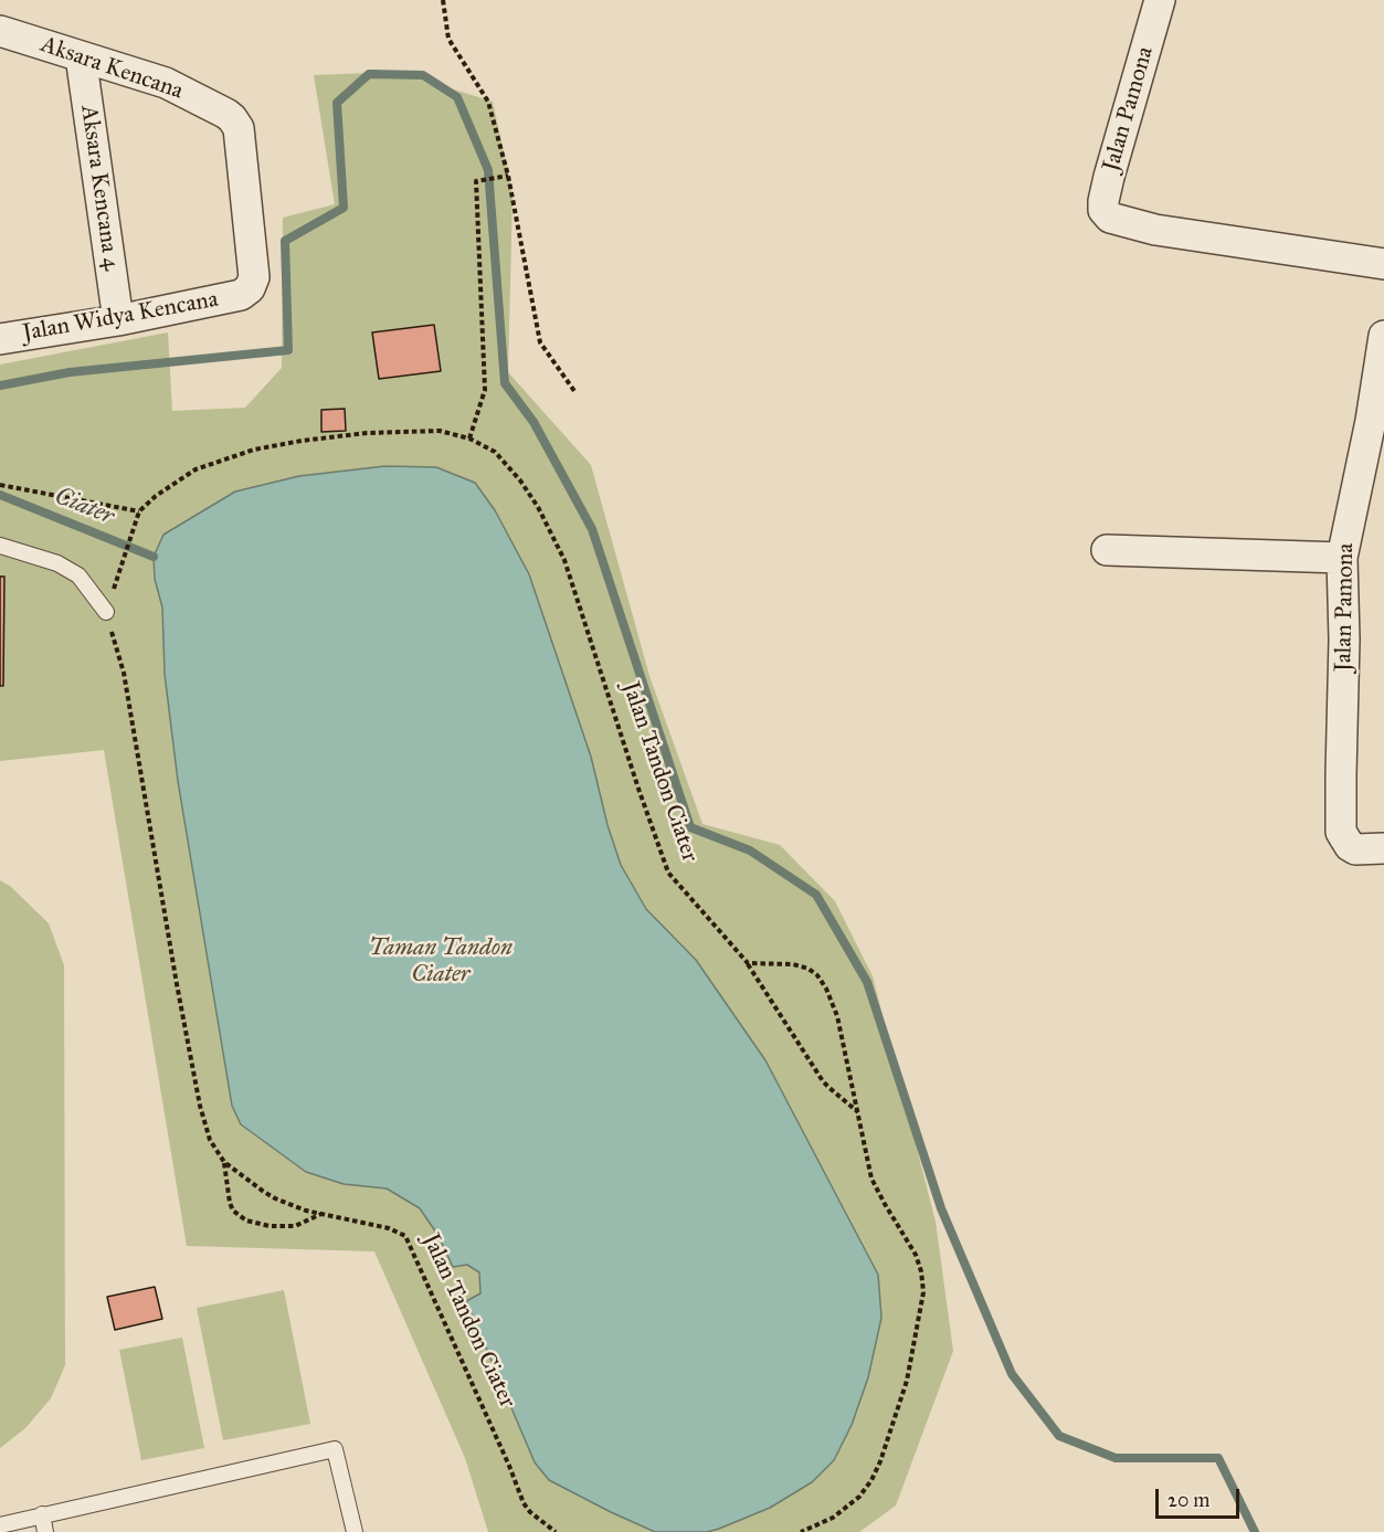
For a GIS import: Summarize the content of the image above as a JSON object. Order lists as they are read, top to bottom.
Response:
{
  "streets": {
    "street": [
      "Aksara Kencana",
      "Jalan Pamona",
      "Aksara Kencana 4",
      "Jalan Widya Kencana"
    ],
    "path": ["Jalan Tandon Ciater"]
  },
  "crossings": [
    ["Aksara Kencana", "Aksara Kencana 4"],
    ["Aksara Kencana", "Jalan Widya Kencana"],
    ["Aksara Kencana 4", "Jalan Widya Kencana"]
  ],
  "water": ["Ciater"],
  "parks": ["Taman Tandon Ciater"],
  "scale_bar": "20 m"
}
